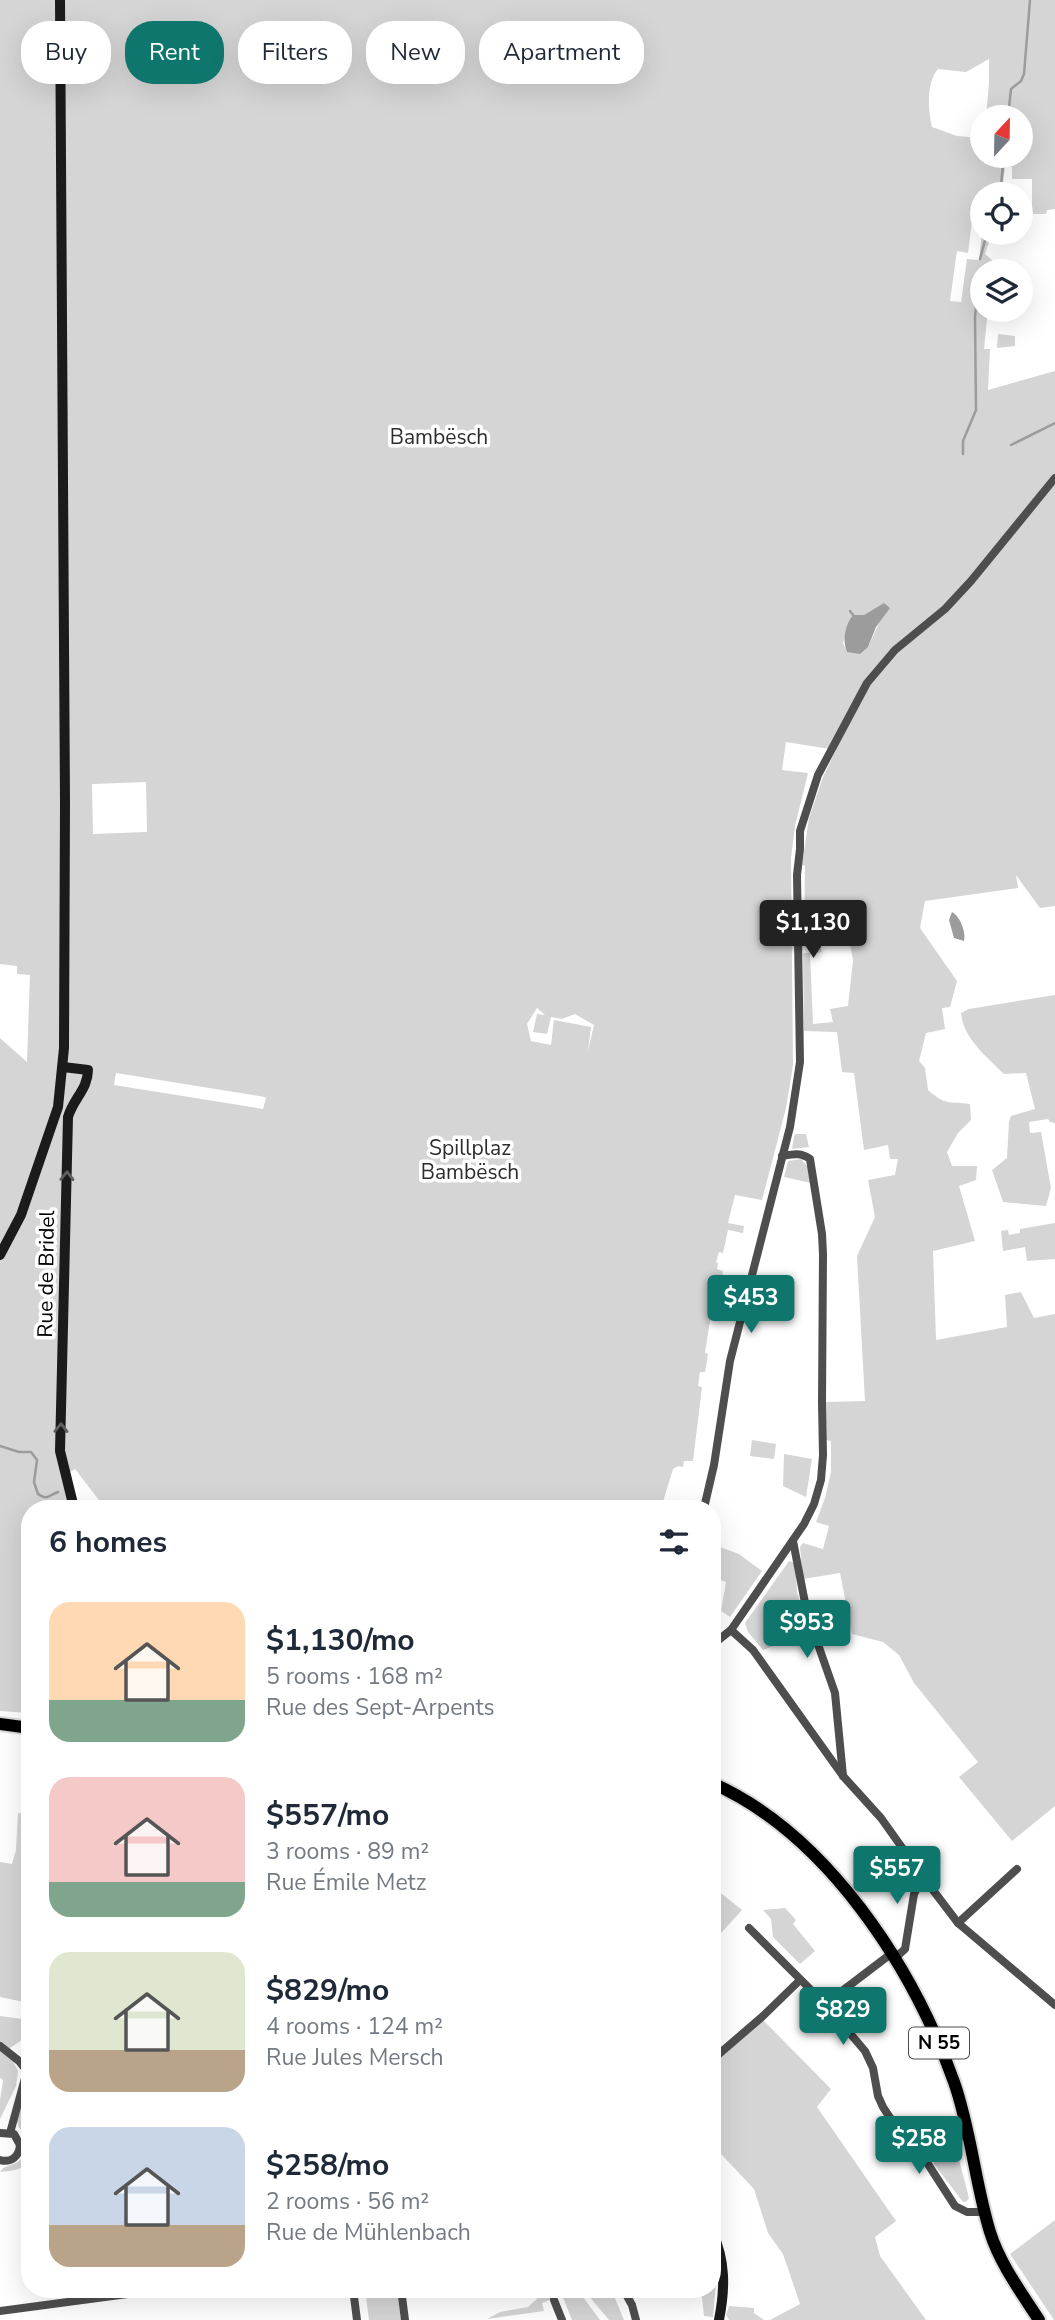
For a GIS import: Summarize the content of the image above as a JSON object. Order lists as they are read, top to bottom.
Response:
{
  "streets": {
    "main road": ["Rue de Bridel", "N 55"]
  },
  "one_way": ["Rue de Bridel"],
  "parks": ["Bambësch", "Spillplaz Bambësch"],
  "north": "top",
  "page": {
    "chip": [
      "Buy",
      "Rent",
      "Filters",
      "New",
      "Apartment"
    ],
    "price": [
      "$1,130",
      "$453",
      "$953",
      "$557",
      "$829",
      "$258"
    ],
    "heading": "6 homes",
    "list": [
      {
        "name": "$1,130/mo",
        "note": "5 rooms · 168 m² · Rue des Sept-Arpents"
      },
      {
        "name": "$557/mo",
        "note": "3 rooms · 89 m² · Rue Émile Metz"
      },
      {
        "name": "$829/mo",
        "note": "4 rooms · 124 m² · Rue Jules Mersch"
      },
      {
        "name": "$258/mo",
        "note": "2 rooms · 56 m² · Rue de Mühlenbach"
      }
    ]
  }
}
